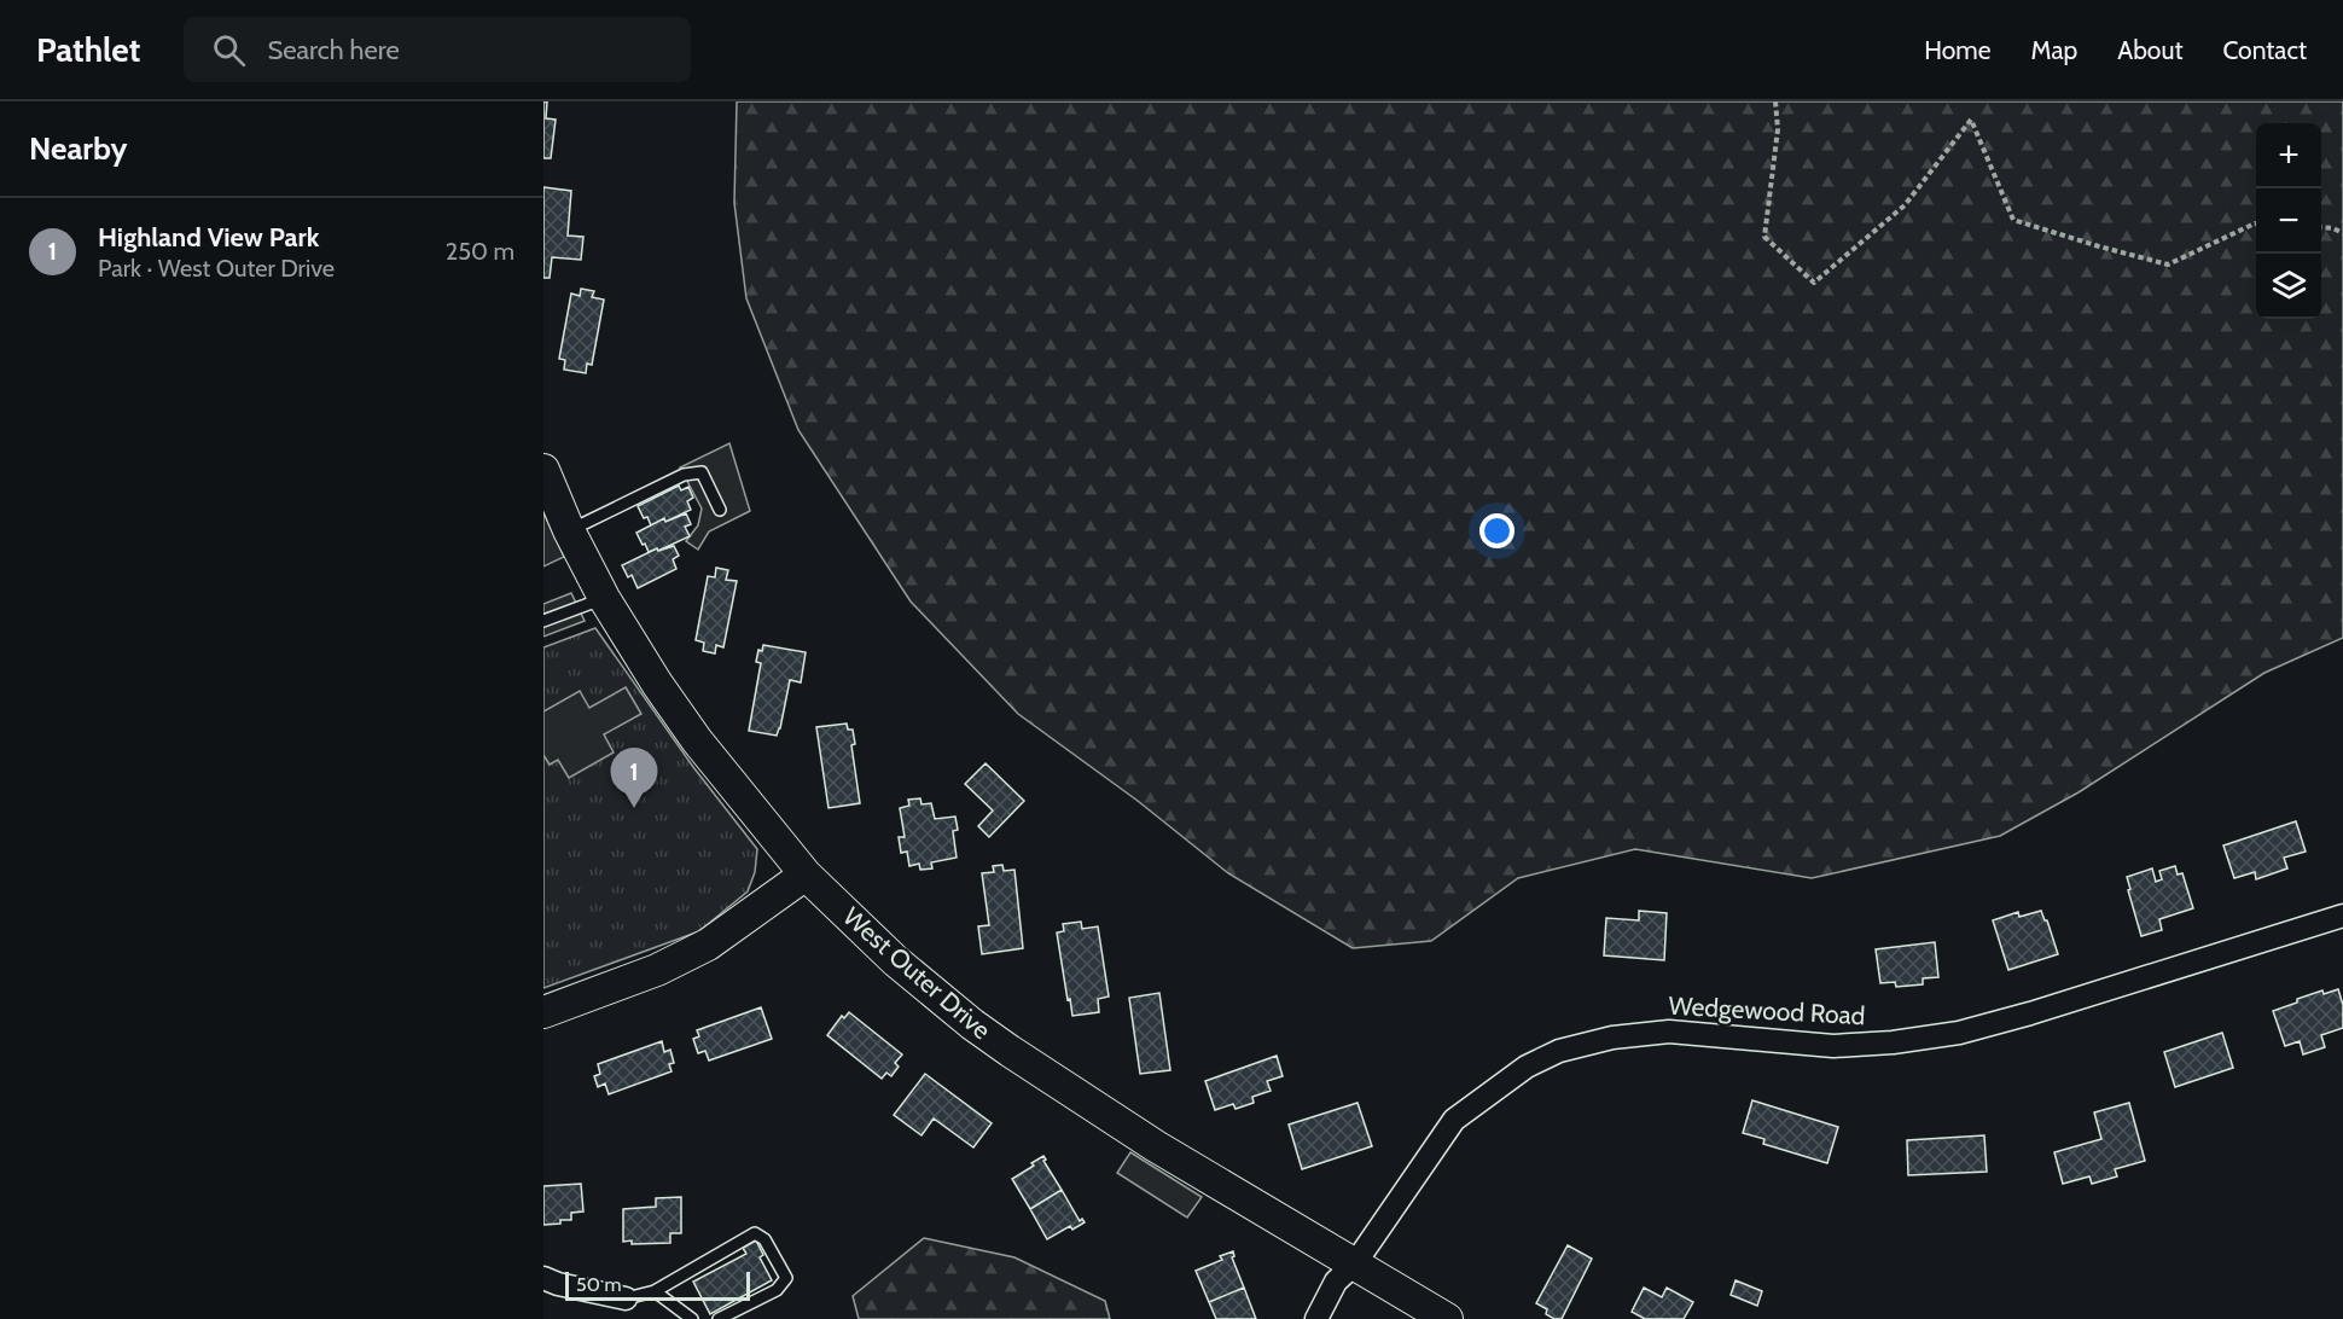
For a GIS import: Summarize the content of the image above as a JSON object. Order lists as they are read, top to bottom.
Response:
{
  "streets": {
    "street": ["West Outer Drive", "Wedgewood Road"]
  },
  "crossings": [
    ["West Outer Drive", "Wedgewood Road"]
  ],
  "scale_bar": "50 m",
  "page": {
    "header": "Pathlet",
    "search": "Search here",
    "nav": [
      "Home",
      "Map",
      "About",
      "Contact"
    ],
    "heading": "Nearby",
    "map_buttons": ["+", "−"],
    "list": [
      {
        "mark": "1",
        "name": "Highland View Park",
        "note": "Park · West Outer Drive",
        "value": "250 m"
      }
    ],
    "pins": "1",
    "scale": "50 m"
  }
}
